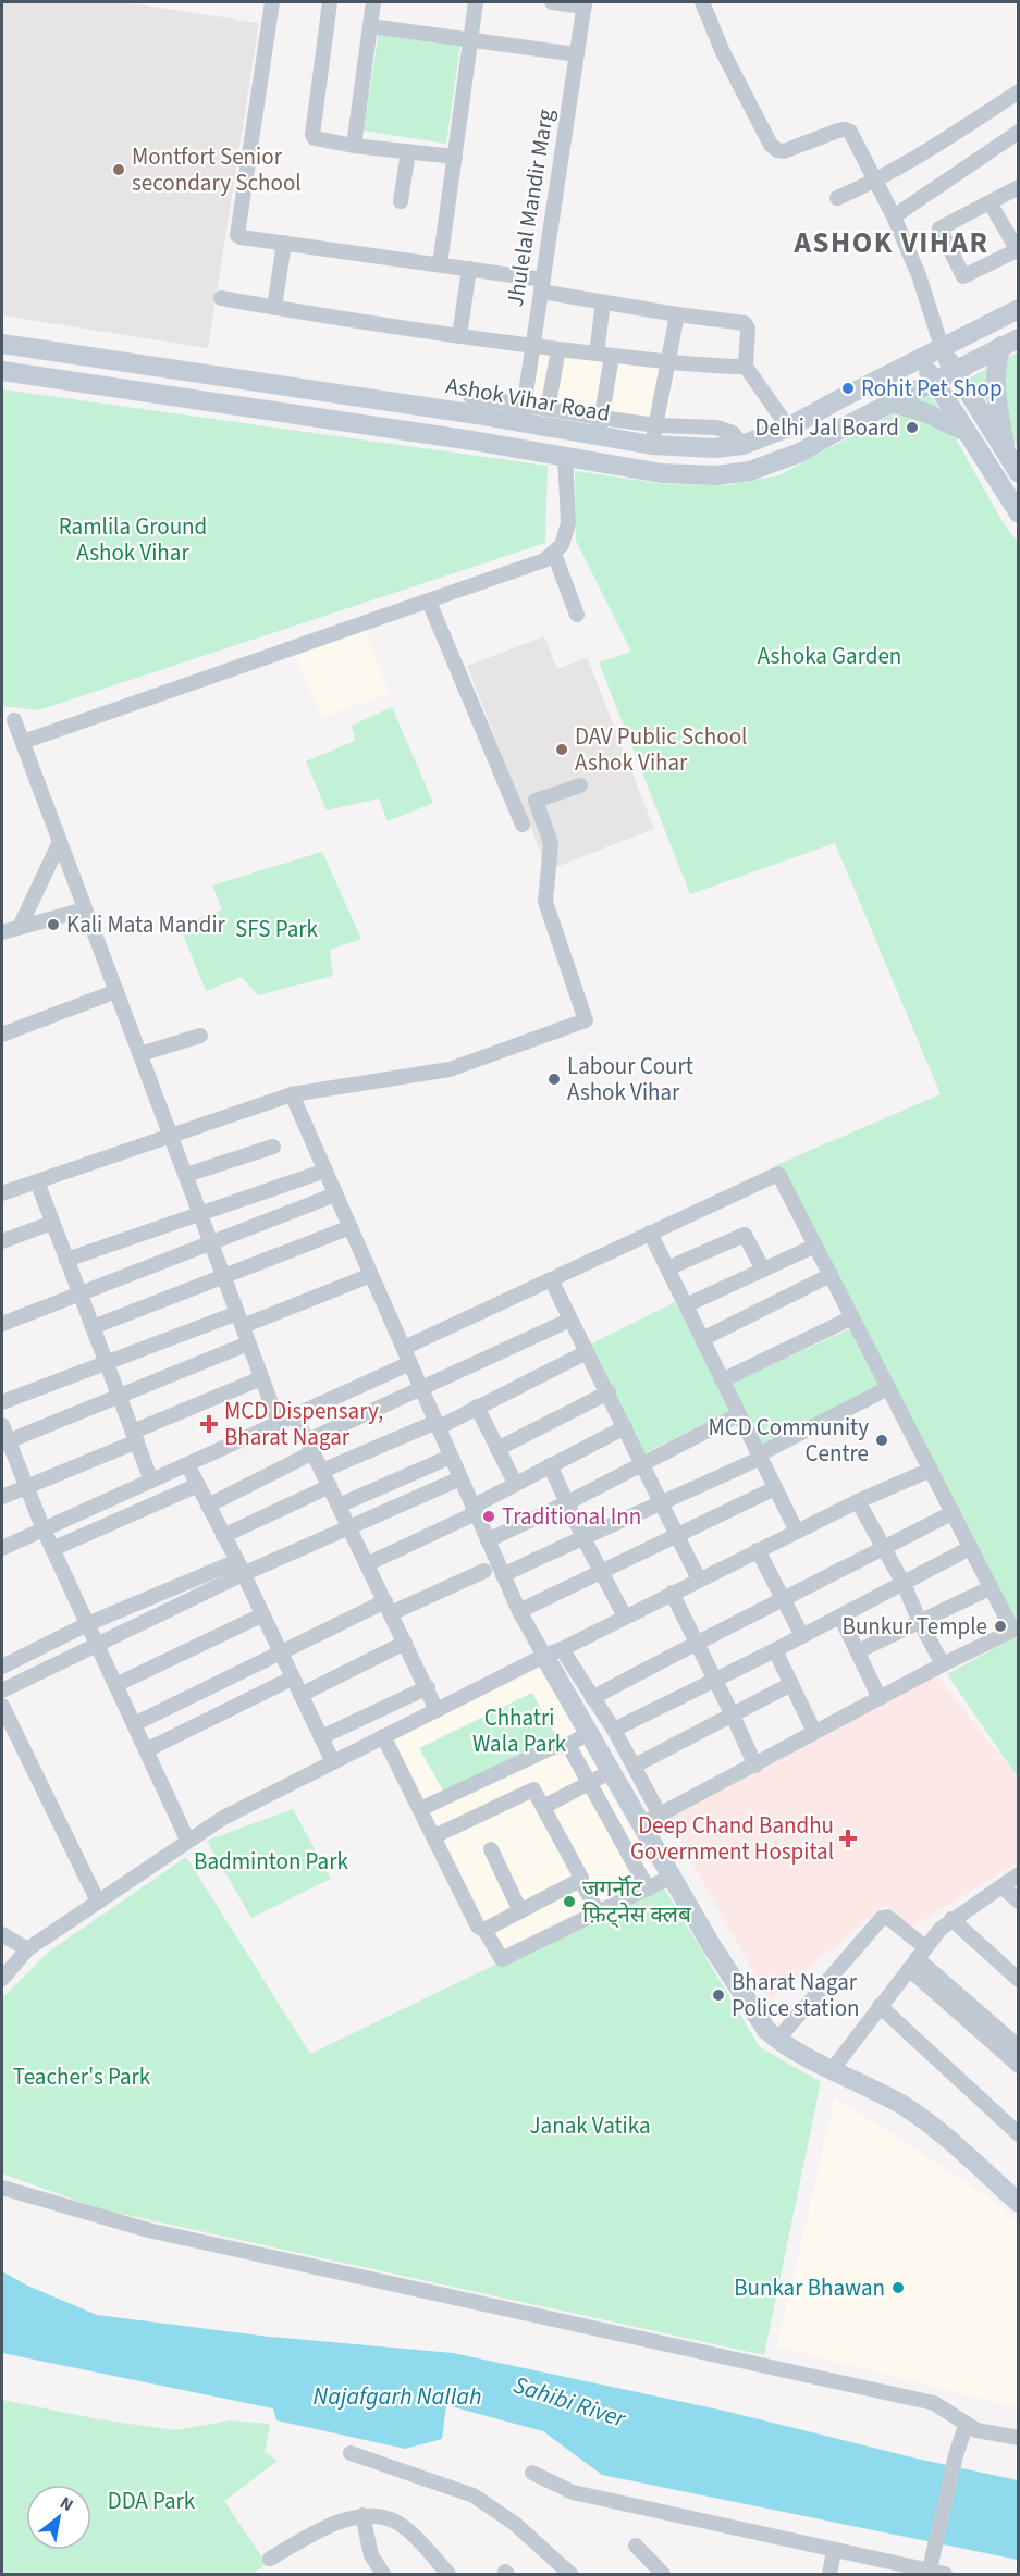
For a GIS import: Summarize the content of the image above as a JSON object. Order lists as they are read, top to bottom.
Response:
{
  "streets": {
    "main road": ["Ashok Vihar Road"],
    "street": ["Jhulelal Mandir Marg"]
  },
  "crossings": [
    ["Jhulelal Mandir Marg", "Ashok Vihar Road"]
  ],
  "districts": ["ASHOK VIHAR"],
  "water": ["Najafgarh Nallah", "Sahibi River"],
  "parks": [
    "Ramlila Ground Ashok Vihar",
    "Ashoka Garden",
    "SFS Park",
    "Chhatri Wala Park",
    "Badminton Park",
    "Teacher's Park",
    "Janak Vatika",
    "DDA Park"
  ],
  "places": {
    "other": [
      "Montfort Senior secondary School",
      "Rohit Pet Shop",
      "Delhi Jal Board",
      "DAV Public School Ashok Vihar",
      "Kali Mata Mandir",
      "Labour Court Ashok Vihar",
      "MCD Community Centre",
      "Traditional Inn",
      "Bunkur Temple",
      "जगर्नॉट फ़िट्नेस क्लब",
      "Bharat Nagar Police station",
      "Bunkar Bhawan"
    ],
    "health": ["MCD Dispensary, Bharat Nagar", "Deep Chand Bandhu Government Hospital"]
  },
  "north": "top right"
}
